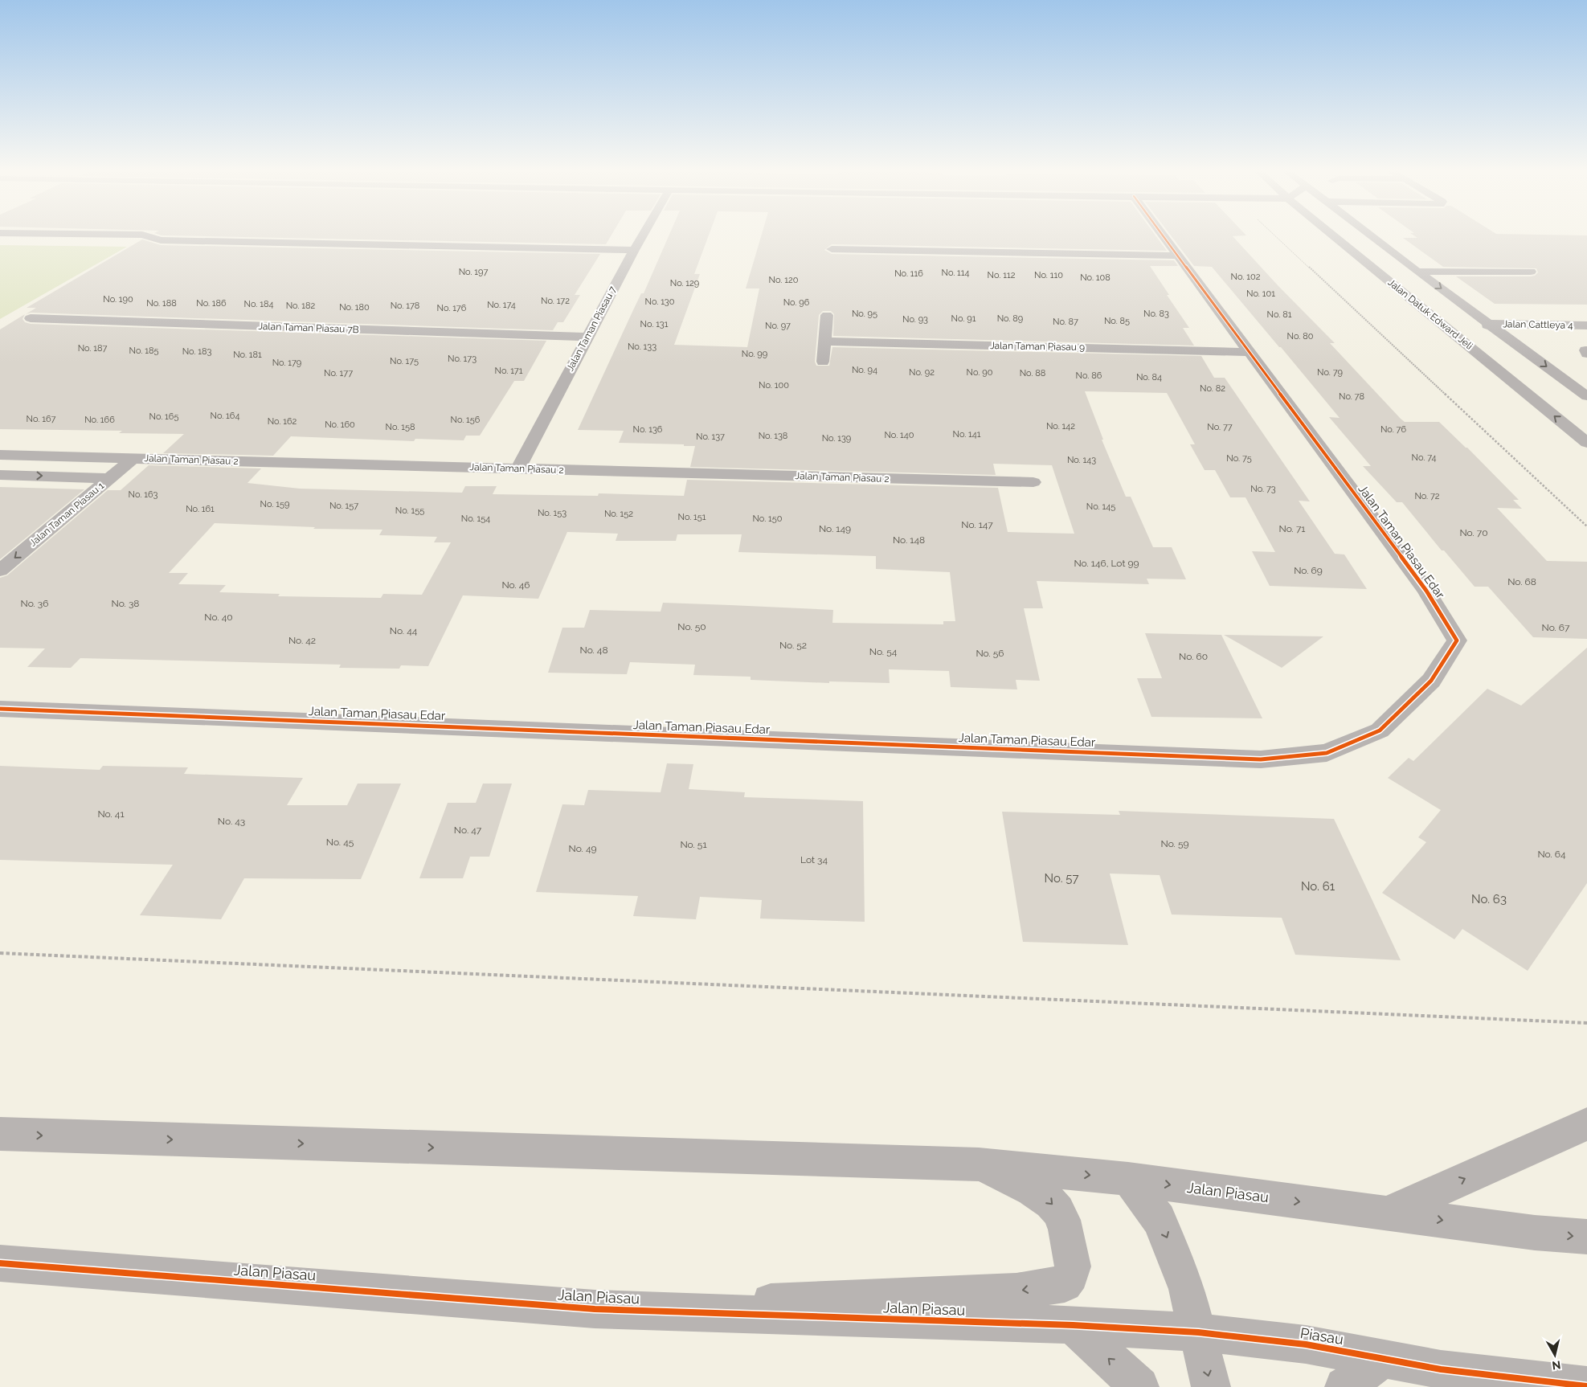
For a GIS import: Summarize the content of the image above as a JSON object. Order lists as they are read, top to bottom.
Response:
{
  "streets": {
    "street": [
      "Jalan Datuk Edward Jeli",
      "Jalan Cattleya 4",
      "Jalan Taman Piasau 7B",
      "Jalan Taman Piasau 7",
      "Jalan Taman Piasau 9",
      "Jalan Taman Piasau 2",
      "Jalan Taman Piasau 1",
      "Jalan Taman Piasau Edar",
      "Jalan Piasau",
      "Piasau"
    ]
  },
  "crossings": [
    ["Jalan Taman Piasau 7B", "Jalan Taman Piasau 7"],
    ["Jalan Taman Piasau 7", "Jalan Taman Piasau 2"],
    ["Jalan Taman Piasau 9", "Jalan Taman Piasau Edar"],
    ["Jalan Taman Piasau 2", "Jalan Taman Piasau 1"],
    ["Jalan Piasau", "Piasau"]
  ],
  "one_way": ["Jalan Taman Piasau 1"],
  "house_numbers": [
    "No. 197",
    "No. 114",
    "No. 116",
    "No. 112",
    "No. 110",
    "No. 102",
    "No. 108",
    "No. 120",
    "No. 129",
    "No. 101",
    "No. 190",
    "No. 172",
    "No. 130",
    "No. 96",
    "No. 188",
    "No. 186",
    "No. 184",
    "No. 174",
    "No. 182",
    "No. 178",
    "No. 180",
    "No. 176",
    "No. 95",
    "No. 83",
    "No. 81",
    "No. 91",
    "No. 89",
    "No. 93",
    "No. 85",
    "No. 87",
    "No. 131",
    "No. 97",
    "No. 80",
    "No. 133",
    "No. 187",
    "No. 185",
    "No. 183",
    "No. 99",
    "No. 181",
    "No. 173",
    "No. 175",
    "No. 179",
    "No. 94",
    "No. 171",
    "No. 92",
    "No. 90",
    "No. 79",
    "No. 177",
    "No. 88",
    "No. 86",
    "No. 84",
    "No. 100",
    "No. 82",
    "No. 78",
    "No. 164",
    "No. 165",
    "No. 167",
    "No. 166",
    "No. 156",
    "No. 162",
    "No. 160",
    "No. 142",
    "No. 158",
    "No. 77",
    "No. 136",
    "No. 76",
    "No. 141",
    "No. 140",
    "No. 138",
    "No. 137",
    "No. 139",
    "No. 74",
    "No. 75",
    "No. 143",
    "No. 73",
    "No. 163",
    "No. 72",
    "No. 159",
    "No. 157",
    "No. 145",
    "No. 161",
    "No. 155",
    "No. 153",
    "No. 152",
    "No. 151",
    "No. 154",
    "No. 150",
    "No. 147",
    "No. 149",
    "No. 71",
    "No. 70",
    "No. 148",
    "No. 146, Lot 99",
    "No. 69",
    "No. 68",
    "No. 46",
    "No. 36",
    "No. 38",
    "No. 40",
    "No. 50",
    "No. 67",
    "No. 44",
    "No. 42",
    "No. 52",
    "No. 48",
    "No. 54",
    "No. 56",
    "No. 60",
    "No. 41",
    "No. 43",
    "No. 47",
    "No. 45",
    "No. 59",
    "No. 51",
    "No. 49",
    "No. 64",
    "Lot 34",
    "No. 57",
    "No. 61",
    "No. 63"
  ],
  "north": "bottom"
}
